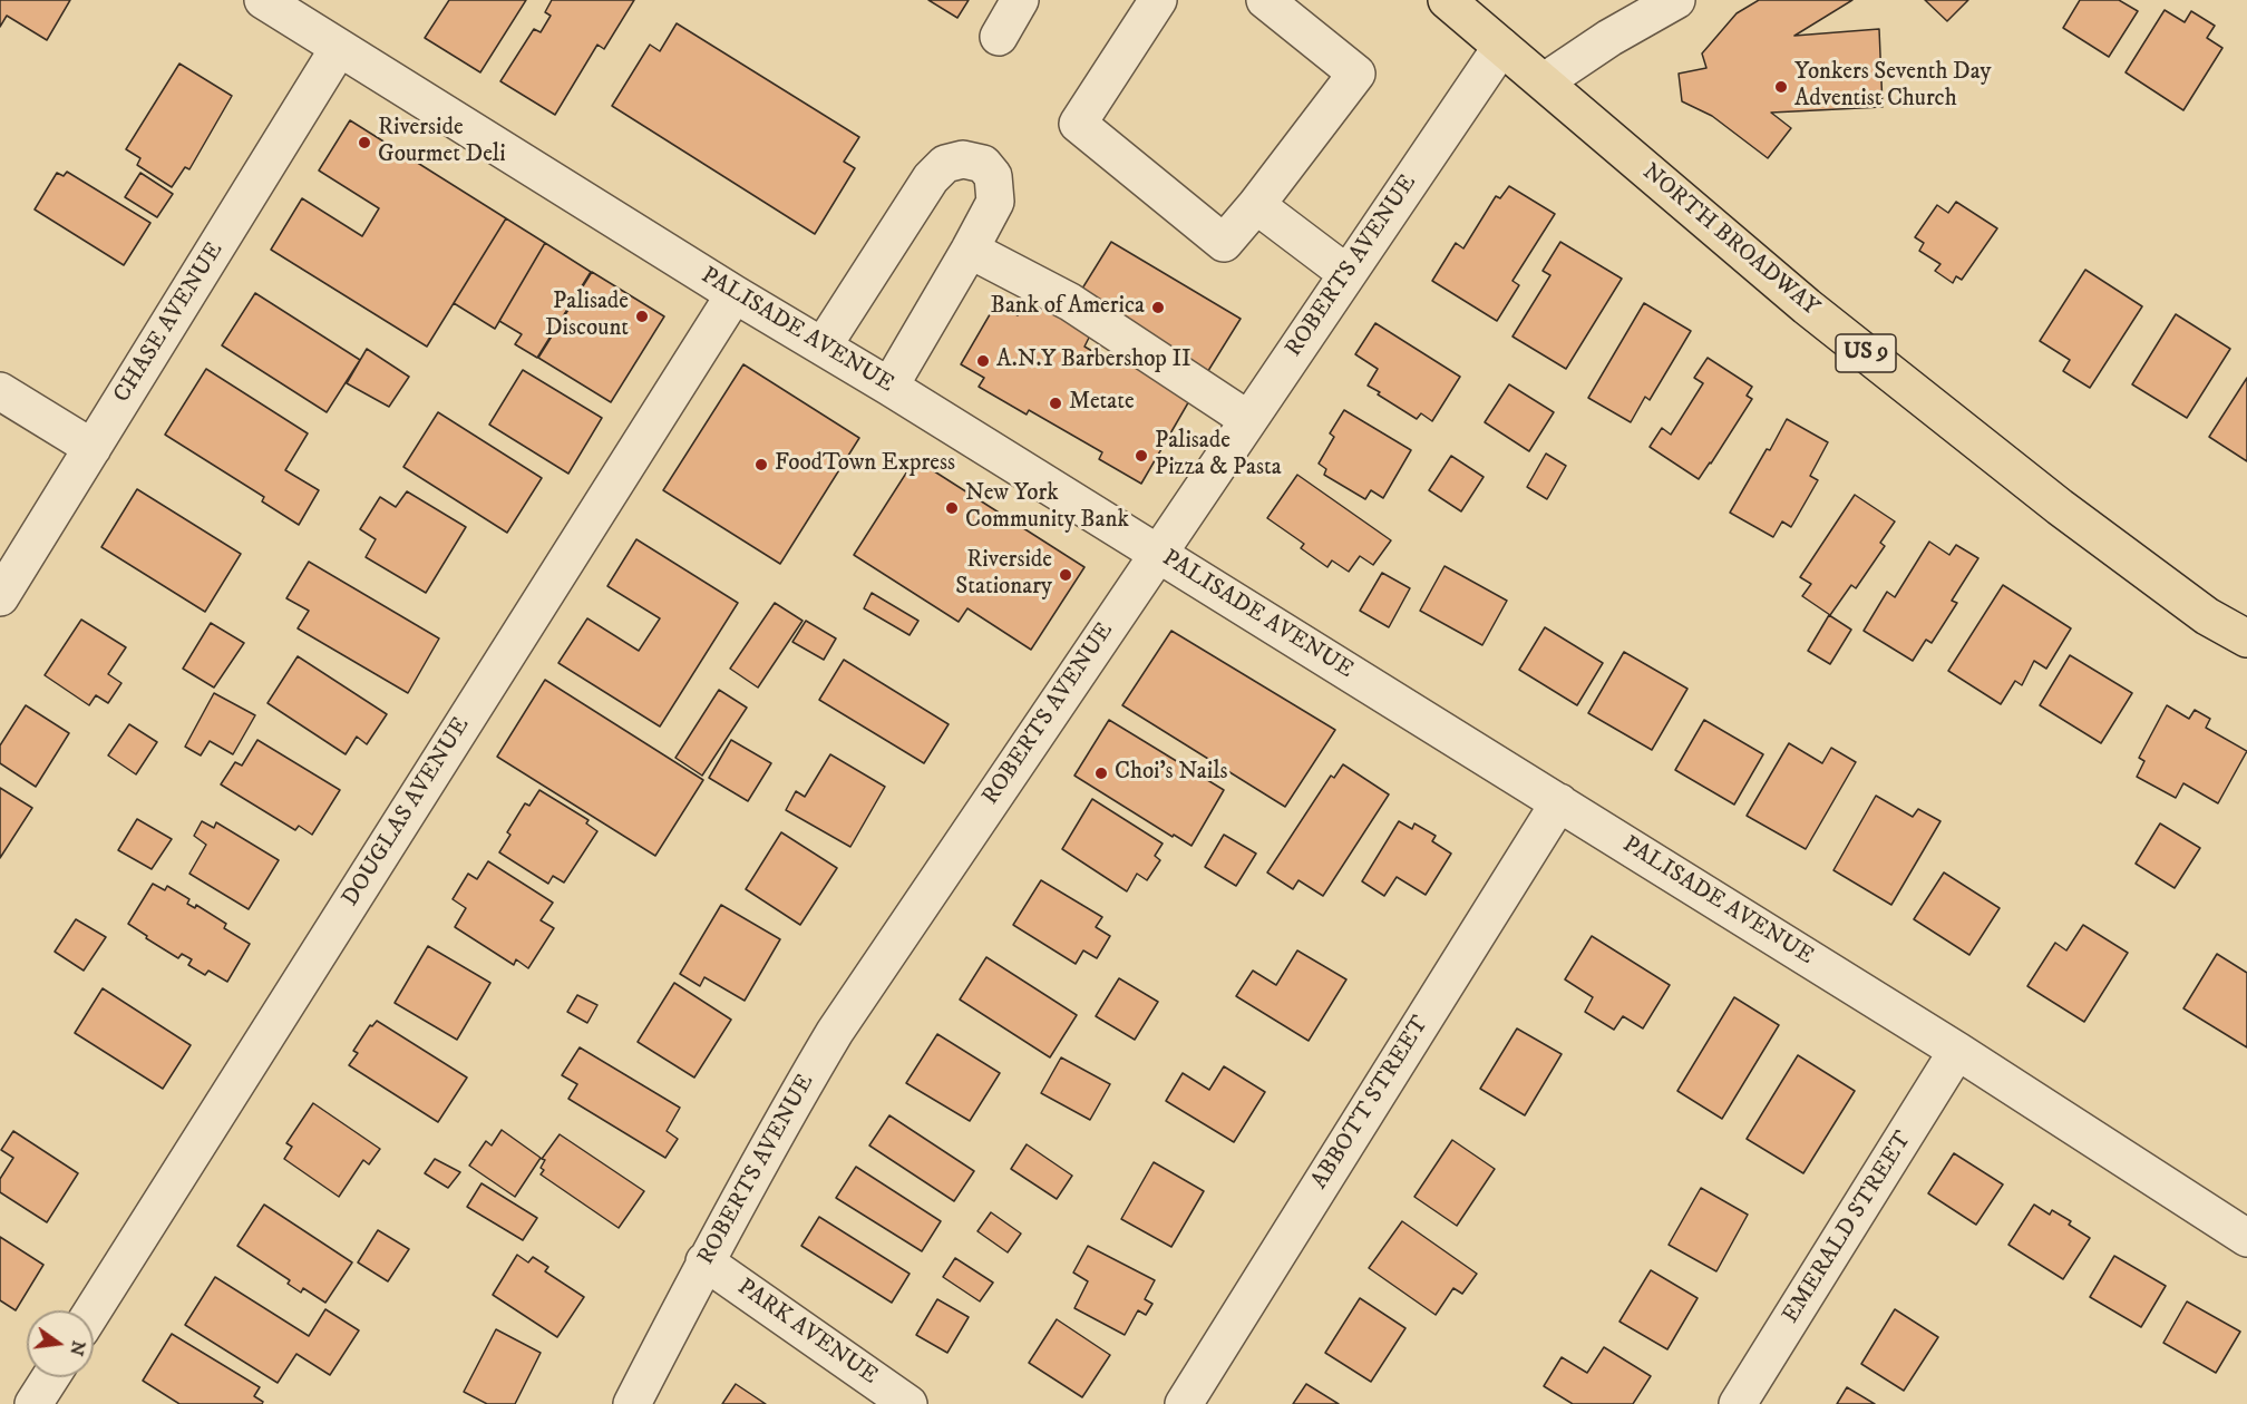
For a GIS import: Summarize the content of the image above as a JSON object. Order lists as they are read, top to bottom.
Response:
{
  "streets": {
    "main road": ["NORTH BROADWAY", "US 9"],
    "street": [
      "ROBERTS AVENUE",
      "CHASE AVENUE",
      "PALISADE AVENUE",
      "DOUGLAS AVENUE",
      "ABBOTT STREET",
      "EMERALD STREET",
      "PARK AVENUE"
    ]
  },
  "crossings": [
    ["NORTH BROADWAY", "ROBERTS AVENUE"],
    ["ROBERTS AVENUE", "PALISADE AVENUE"],
    ["ROBERTS AVENUE", "PARK AVENUE"],
    ["CHASE AVENUE", "PALISADE AVENUE"],
    ["PALISADE AVENUE", "DOUGLAS AVENUE"],
    ["PALISADE AVENUE", "ABBOTT STREET"],
    ["PALISADE AVENUE", "EMERALD STREET"]
  ],
  "places": [
    "Yonkers Seventh Day Adventist Church",
    "Riverside Gourmet Deli",
    "Bank of America",
    "Palisade Discount",
    "A.N.Y Barbershop II",
    "Metate",
    "Palisade Pizza & Pasta",
    "FoodTown Express",
    "New York Community Bank",
    "Riverside Stationary",
    "Choi's Nails"
  ],
  "north": "right"
}
